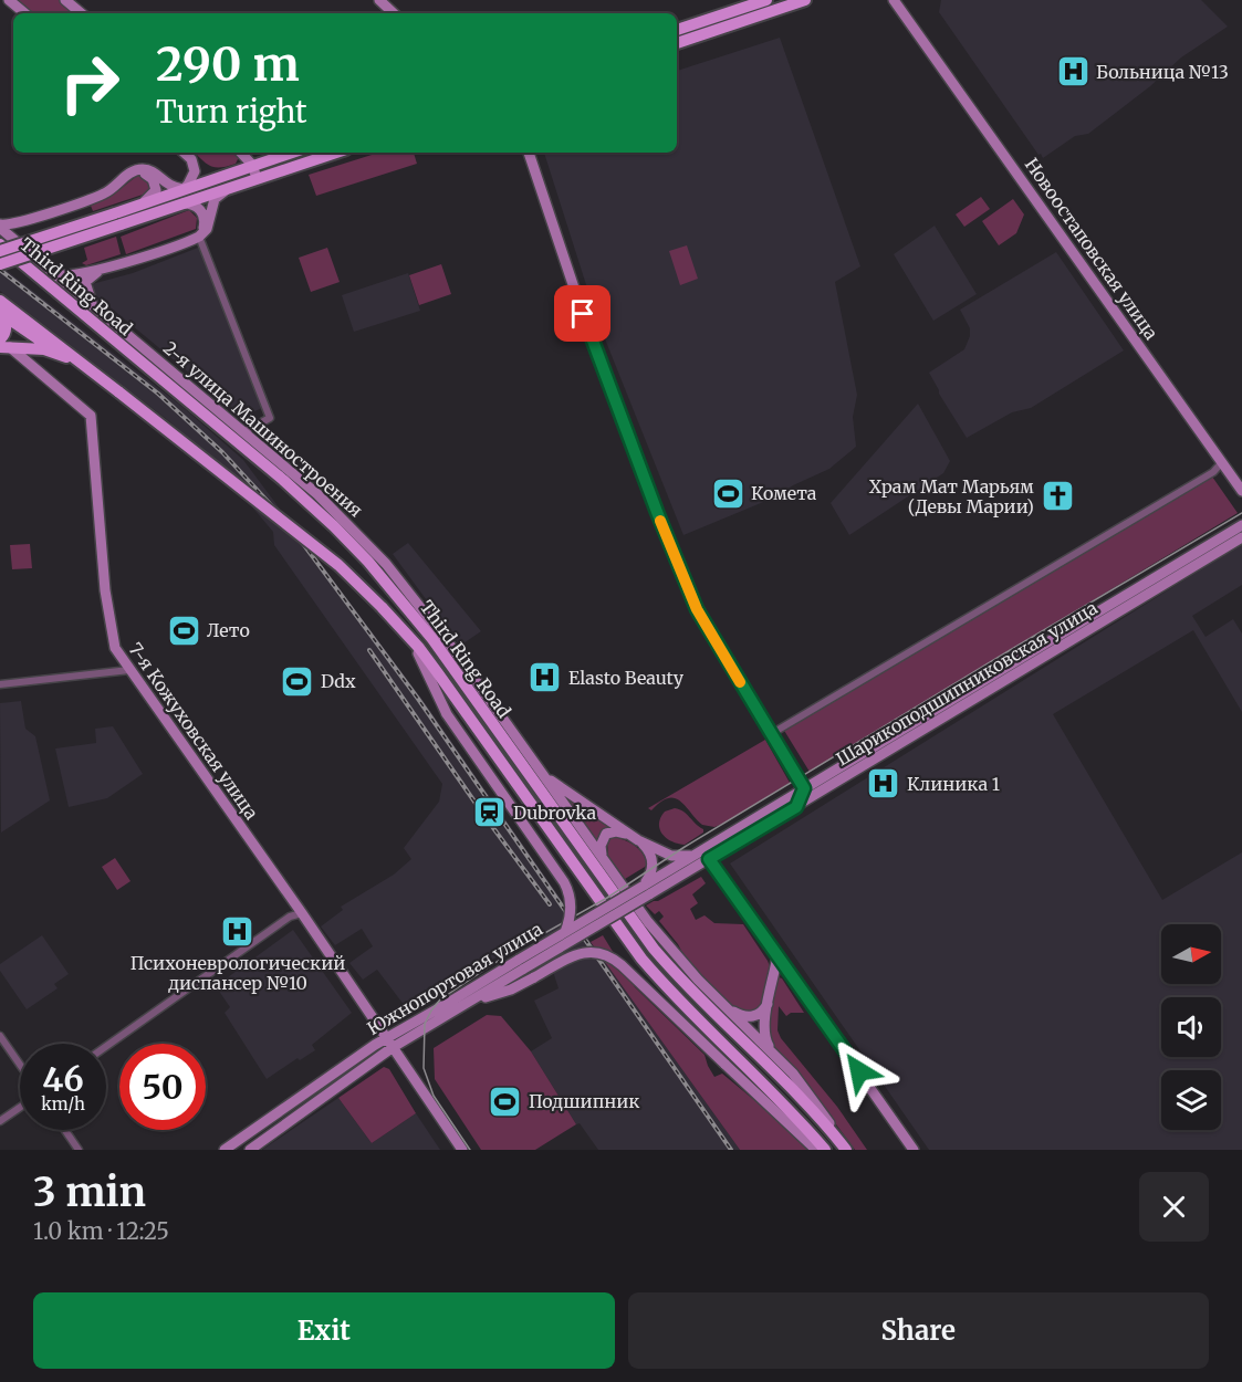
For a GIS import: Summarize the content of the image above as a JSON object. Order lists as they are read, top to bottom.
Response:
{
  "streets": {
    "main road": [
      "Новоостаповская улица",
      "Third Ring Road",
      "2-я улица Машиностроения",
      "Шарикоподшипниковская улица",
      "7-я Кожуховская улица",
      "Южнопортовая улица"
    ]
  },
  "crossings": [
    ["Third Ring Road", "2-я улица Машиностроения"],
    ["Шарикоподшипниковская улица", "Южнопортовая улица"],
    ["7-я Кожуховская улица", "Южнопортовая улица"]
  ],
  "places": {
    "hospital": [
      "Больница №13",
      "Elasto Beauty",
      "Клиника 1",
      "Психоневрологический диспансер №10"
    ],
    "sports": [
      "Комета",
      "Лето",
      "Ddx",
      "Подшипник"
    ],
    "church": ["Храм Мат Марьям (Девы Марии)"],
    "station": ["Dubrovka"]
  },
  "north": "right",
  "page": {
    "turn": ["290 m", "Turn right"],
    "speed": "46 km/h",
    "limit": "50",
    "heading": ["3 min", "1.0 km · 12:25"],
    "buttons": ["Exit", "Share"]
  }
}
